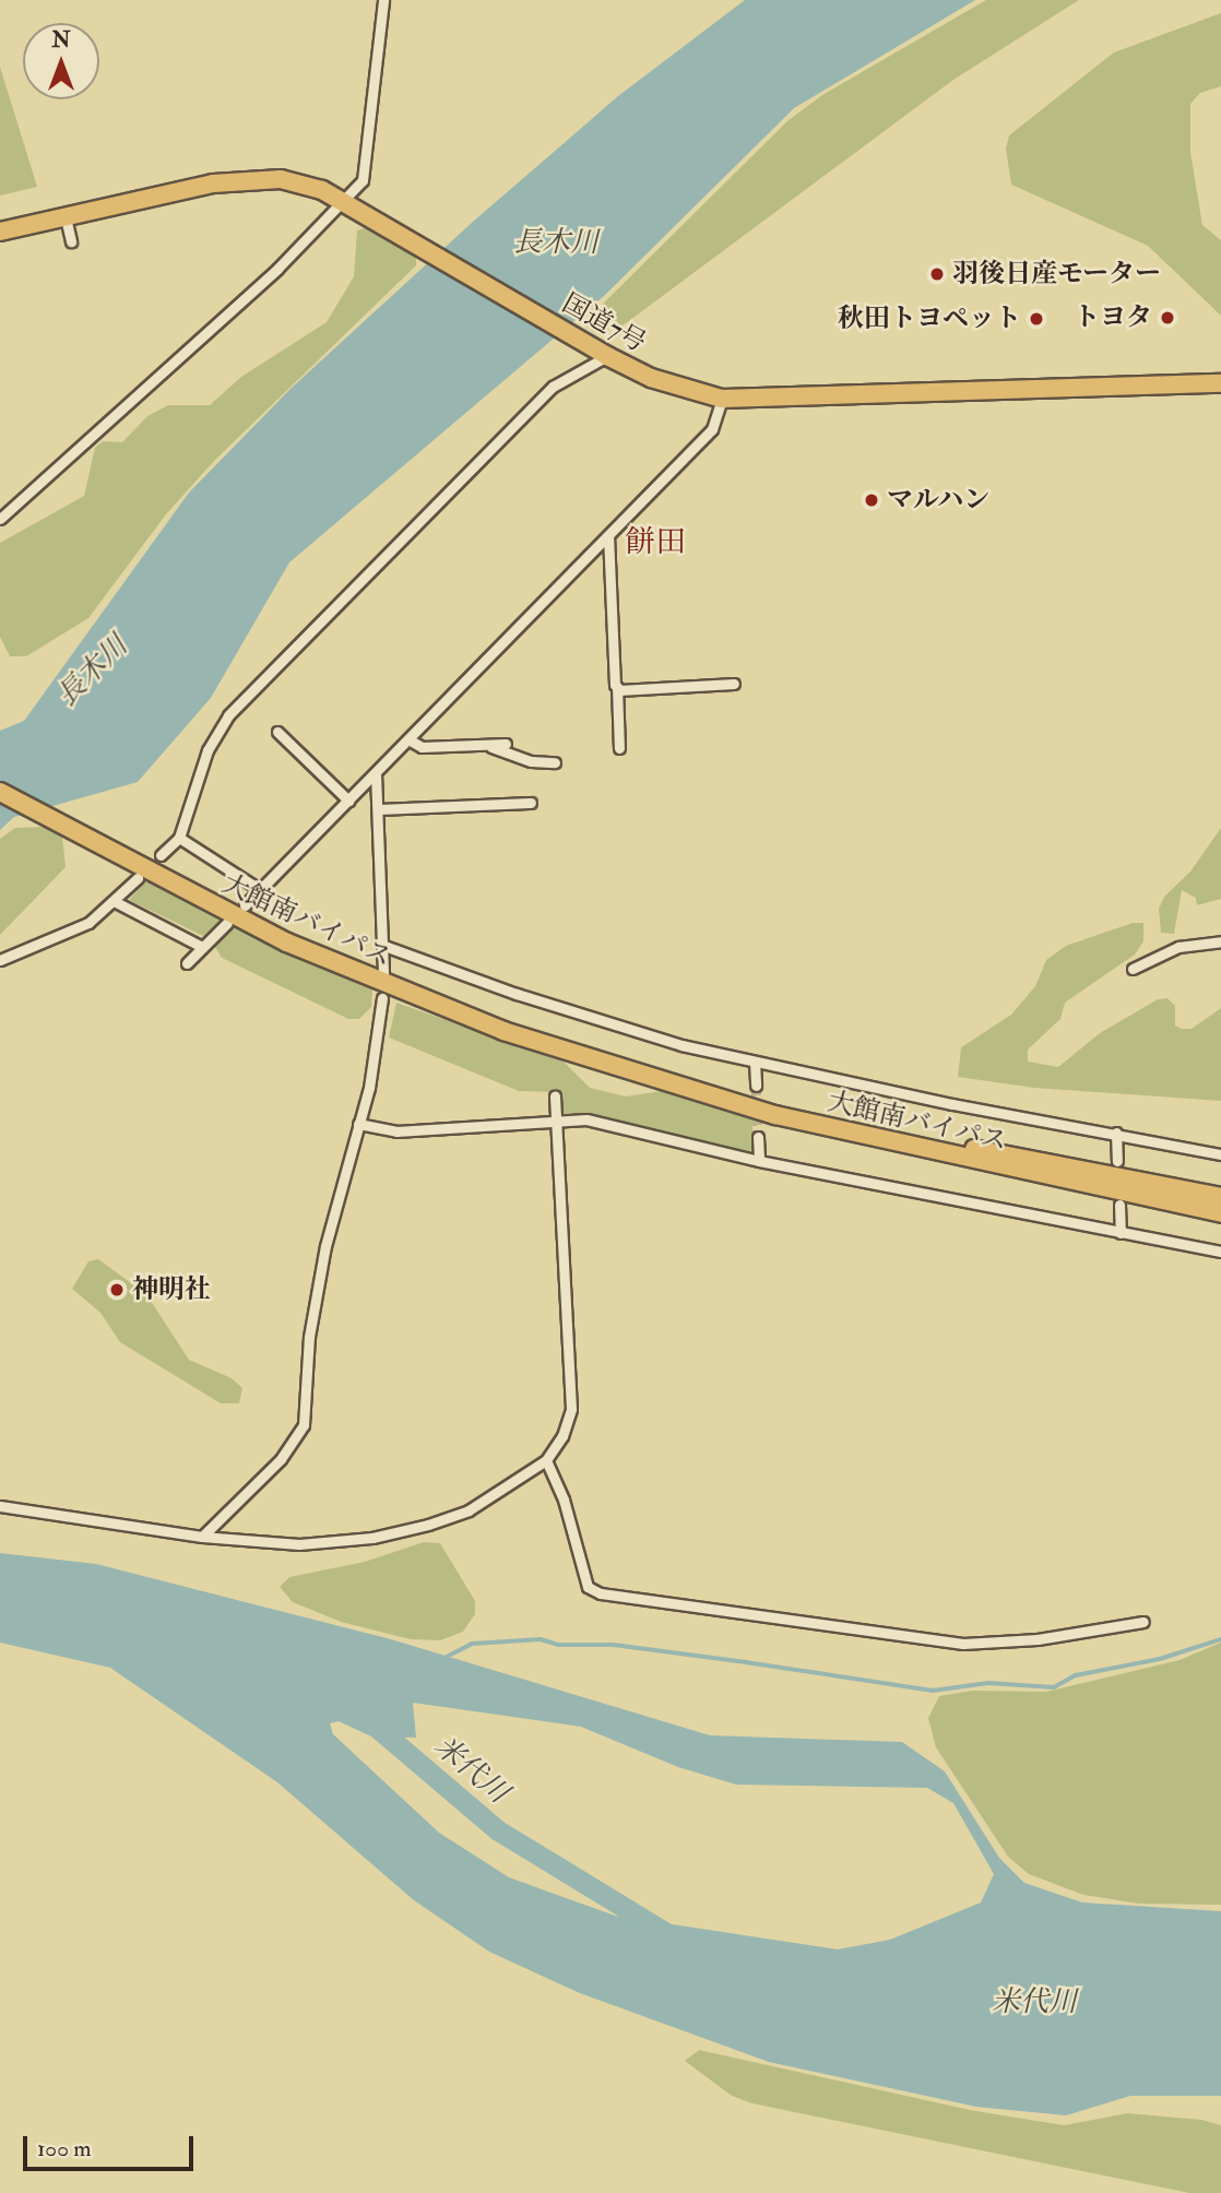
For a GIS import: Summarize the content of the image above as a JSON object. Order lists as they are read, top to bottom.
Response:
{
  "streets": {
    "highway": ["国道7号", "大館南バイパス"]
  },
  "districts": ["餅田"],
  "water": ["長木川", "米代川"],
  "places": [
    "羽後日産モーター",
    "トヨタ",
    "秋田トヨペット",
    "マルハン",
    "神明社"
  ],
  "scale_bar": "100 m",
  "north": "top"
}
